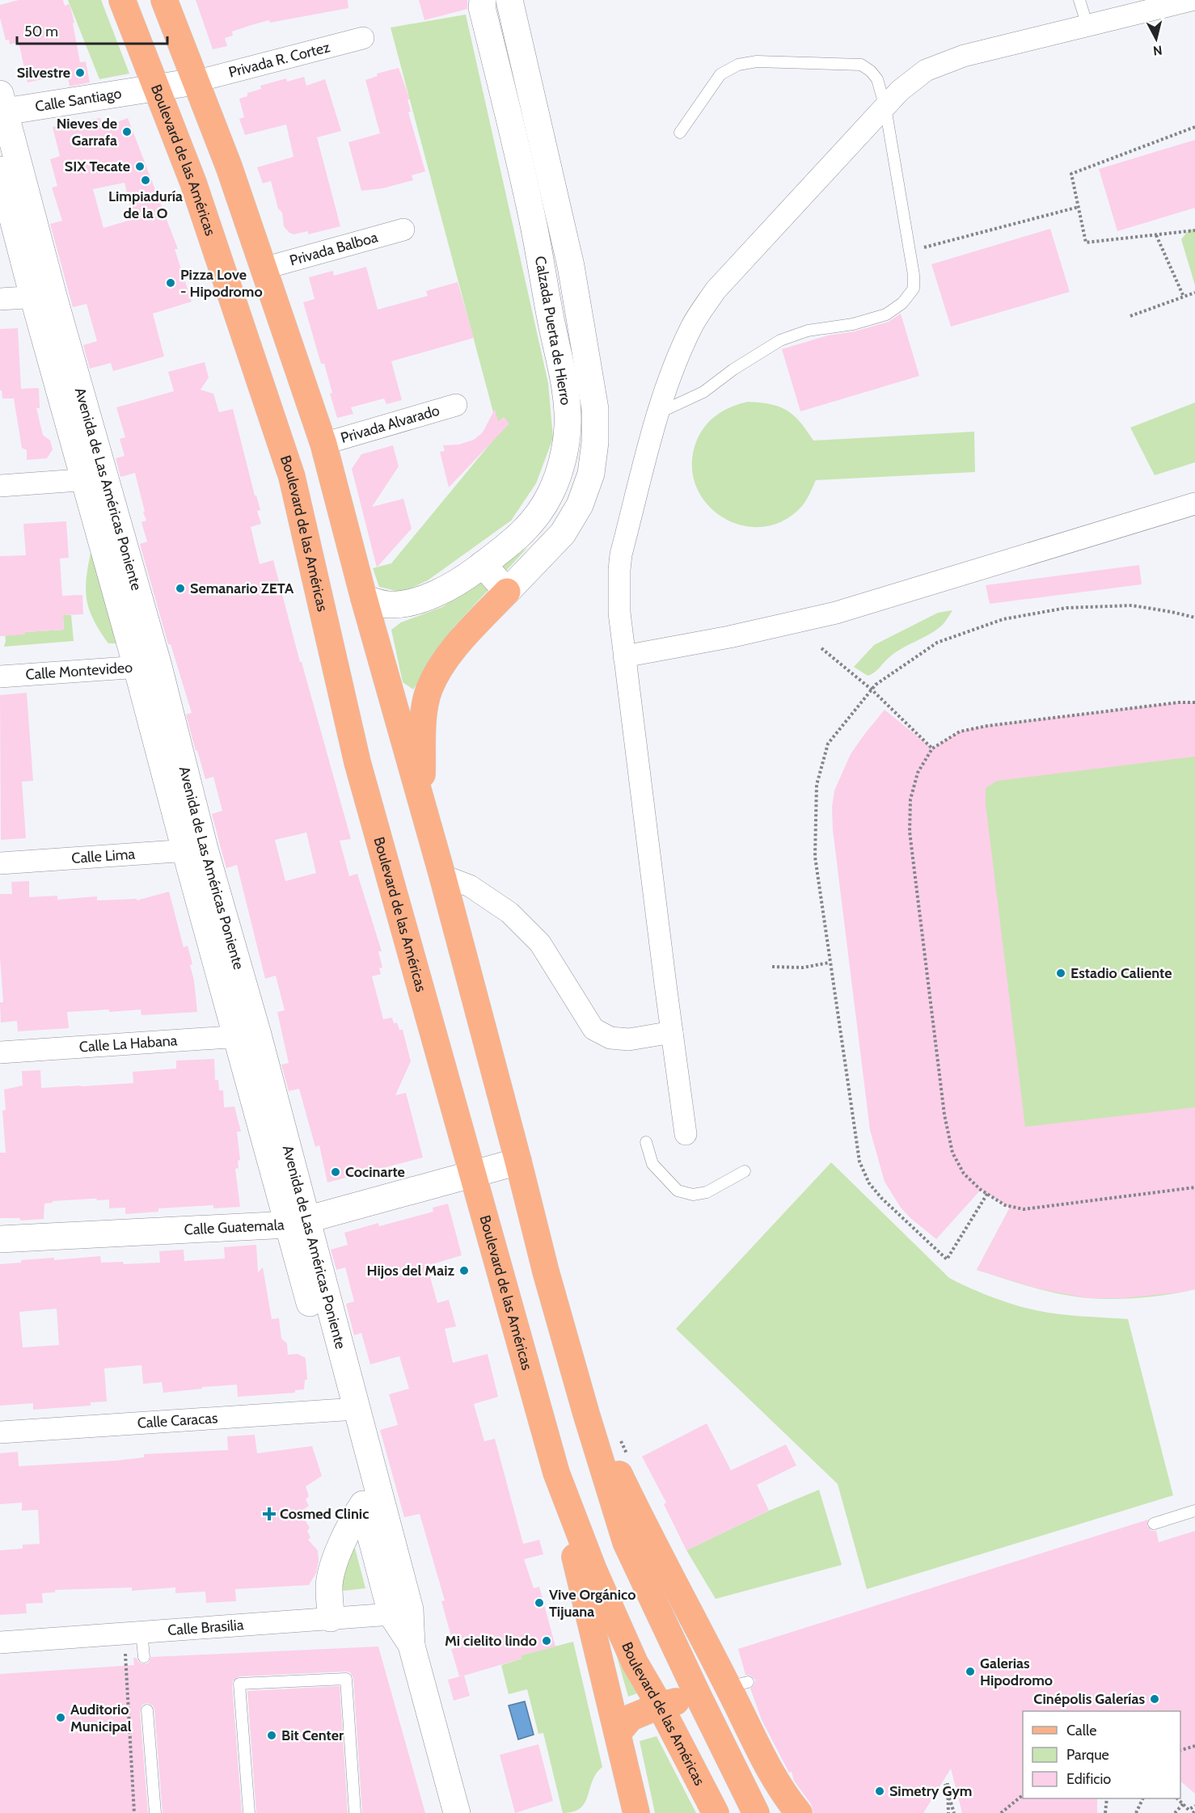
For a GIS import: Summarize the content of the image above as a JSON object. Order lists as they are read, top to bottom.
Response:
{
  "streets": {
    "main road": ["Boulevard de las Américas"],
    "street": [
      "Privada R. Cortez",
      "Calle Santiago",
      "Privada Balboa",
      "Calzada Puerta de Hierro",
      "Privada Alvarado",
      "Avenida de Las Américas Poniente",
      "Calle Montevideo",
      "Calle Lima",
      "Calle La Habana",
      "Calle Guatemala",
      "Calle Caracas",
      "Calle Brasilia"
    ]
  },
  "crossings": [
    ["Privada R. Cortez", "Calle Santiago"],
    ["Calle Santiago", "Boulevard de las Américas"],
    ["Calle Santiago", "Avenida de Las Américas Poniente"],
    ["Boulevard de las Américas", "Calle Guatemala"],
    ["Avenida de Las Américas Poniente", "Calle Montevideo"],
    ["Avenida de Las Américas Poniente", "Calle Lima"],
    ["Avenida de Las Américas Poniente", "Calle La Habana"],
    ["Avenida de Las Américas Poniente", "Calle Guatemala"],
    ["Avenida de Las Américas Poniente", "Calle Caracas"],
    ["Avenida de Las Américas Poniente", "Calle Brasilia"]
  ],
  "places": {
    "other": [
      "Silvestre",
      "Nieves de Garrafa",
      "SIX Tecate",
      "Limpiaduría de la O",
      "Pizza Love - Hipodromo",
      "Semanario ZETA",
      "Estadio Caliente",
      "Cocinarte",
      "Hijos del Maiz",
      "Vive Orgánico Tijuana",
      "Mi cielito lindo",
      "Galerias Hipodromo",
      "Cinépolis Galerías",
      "Auditorio Municipal",
      "Bit Center",
      "Simetry Gym"
    ],
    "health": ["Cosmed Clinic"]
  },
  "legend": ["Calle", "Parque", "Edificio"],
  "scale_bar": "50 m",
  "north": "bottom"
}
